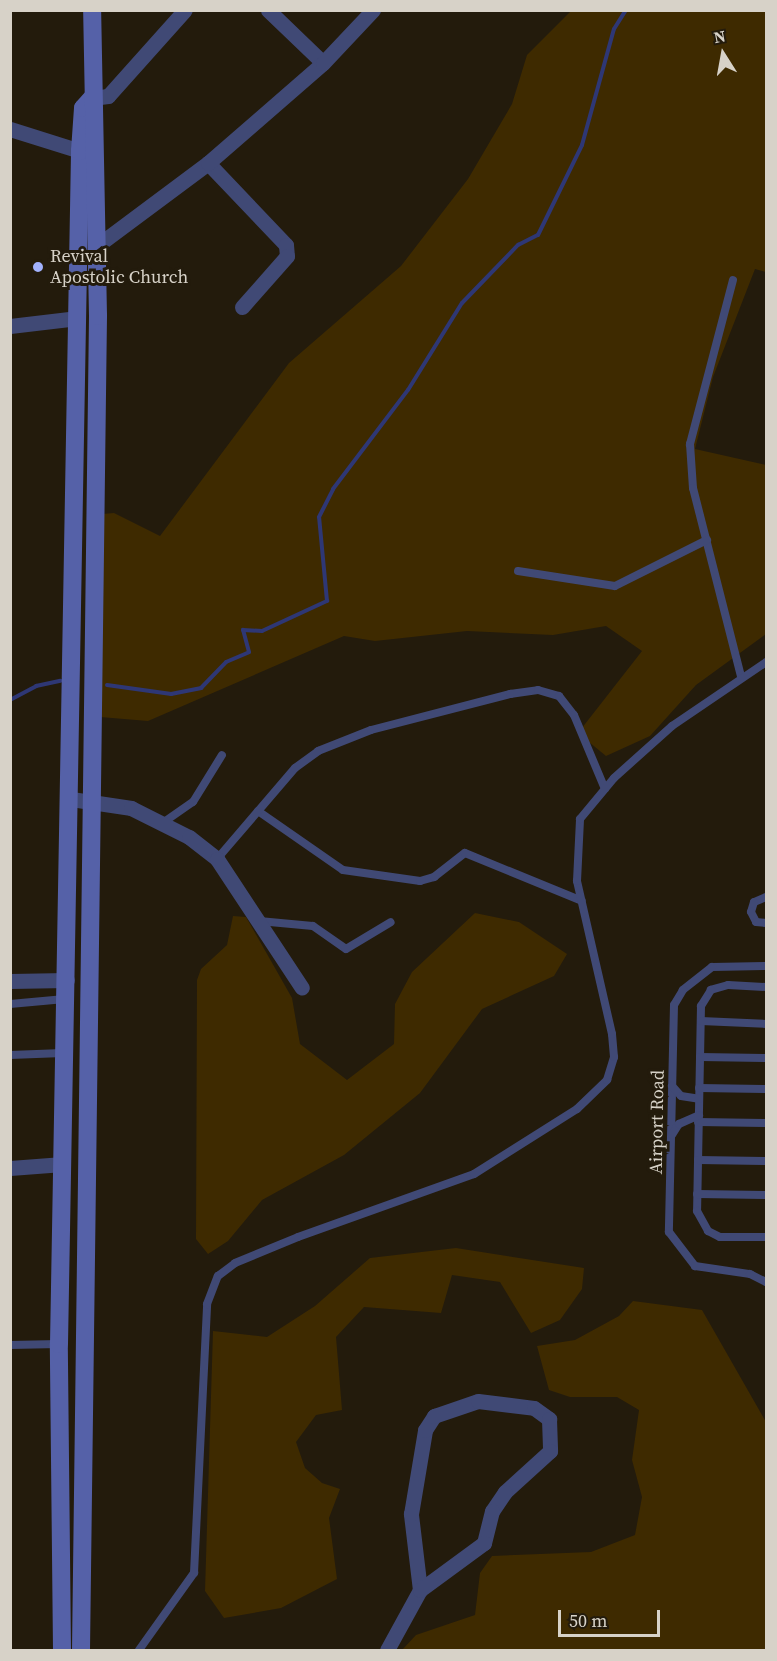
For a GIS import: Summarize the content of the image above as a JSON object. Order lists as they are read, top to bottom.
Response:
{
  "streets": {
    "lane": ["Airport Road"]
  },
  "places": ["Revival Apostolic Church"],
  "scale_bar": "50 m",
  "north": "top"
}
